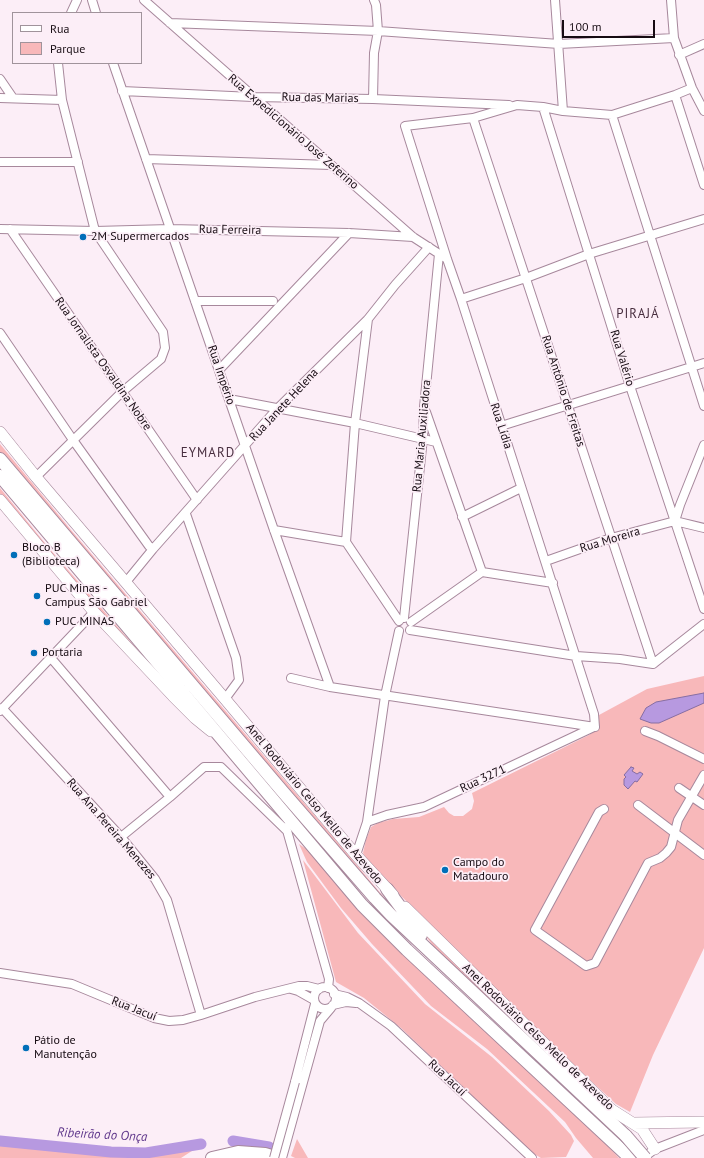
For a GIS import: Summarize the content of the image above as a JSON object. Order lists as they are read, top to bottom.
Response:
{
  "streets": {
    "highway": ["Anel Rodoviário Celso Mello de Azevedo"],
    "street": [
      "Rua das Marias",
      "Rua Expedicionário José Zeferino",
      "Rua Ferreira",
      "Rua Valério",
      "Rua Jornalista Osvaldina Nobre",
      "Rua Império",
      "Rua Antônio de Freitas",
      "Rua Janete Helena",
      "Rua Lídia",
      "Rua Maria Auxiliadora",
      "Rua Moreira",
      "Rua 3271",
      "Rua Ana Pereira Menezes",
      "Rua Jacuí"
    ]
  },
  "crossings": [
    ["Rua das Marias", "Rua Expedicionário José Zeferino"],
    ["Rua das Marias", "Rua Valério"],
    ["Rua das Marias", "Rua Império"],
    ["Rua Expedicionário José Zeferino", "Rua Ferreira"],
    ["Rua Expedicionário José Zeferino", "Rua Janete Helena"],
    ["Rua Expedicionário José Zeferino", "Rua Lídia"],
    ["Rua Expedicionário José Zeferino", "Rua Maria Auxiliadora"],
    ["Rua Ferreira", "Rua Jornalista Osvaldina Nobre"],
    ["Rua Ferreira", "Rua Império"],
    ["Rua Valério", "Rua Moreira"],
    ["Rua Jornalista Osvaldina Nobre", "Rua Janete Helena"],
    ["Rua Império", "Rua Janete Helena"],
    ["Rua Antônio de Freitas", "Rua Lídia"],
    ["Rua Antônio de Freitas", "Rua Moreira"],
    ["Rua Janete Helena", "Anel Rodoviário Celso Mello de Azevedo"],
    ["Rua Lídia", "Rua Moreira"],
    ["Rua Lídia", "Rua 3271"],
    ["Rua Ana Pereira Menezes", "Rua Jacuí"]
  ],
  "districts": ["PIRAJÁ", "EYMARD"],
  "water": ["Ribeirão do Onça"],
  "places": [
    "2M Supermercados",
    "Bloco B (Biblioteca)",
    "PUC Minas - Campus São Gabriel",
    "PUC MINAS",
    "Portaria",
    "Campo do Matadouro",
    "Pátio de Manutenção"
  ],
  "legend": ["Rua", "Parque"],
  "scale_bar": "100 m"
}
